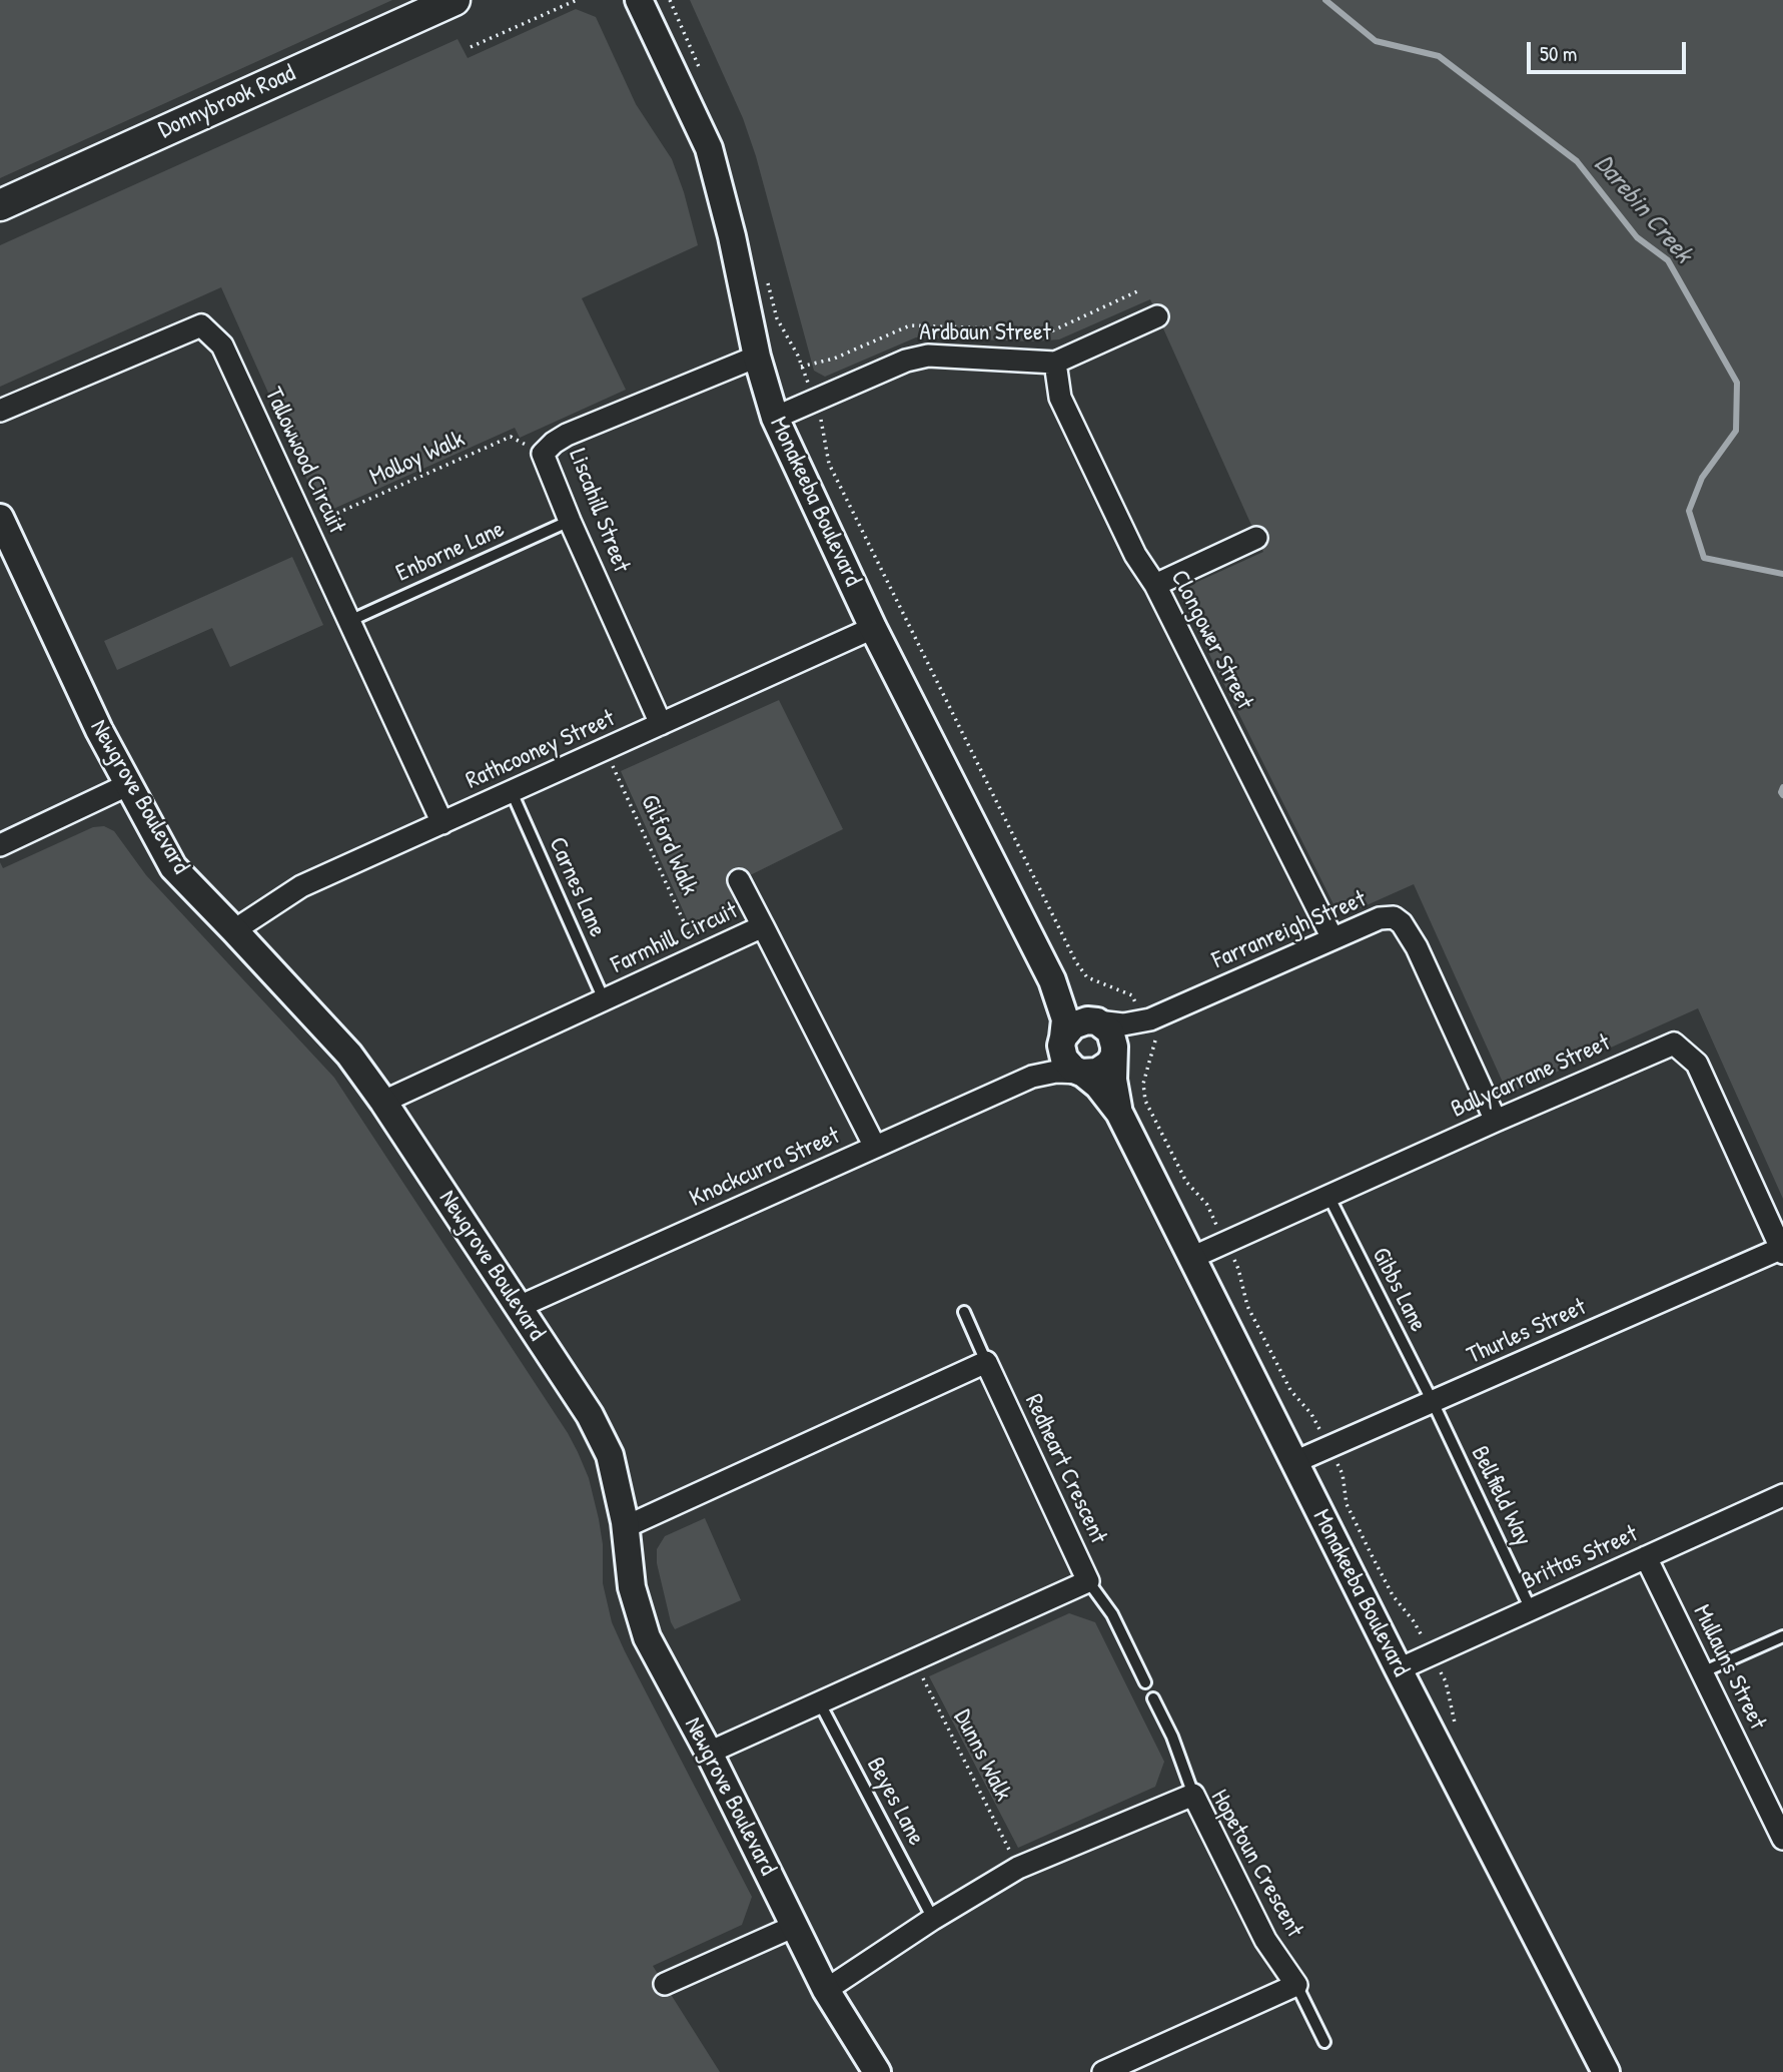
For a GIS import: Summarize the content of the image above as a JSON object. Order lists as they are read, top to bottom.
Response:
{
  "streets": {
    "main road": ["Donnybrook Road"],
    "street": [
      "Ardbaun Street",
      "Tallowwood Circuit",
      "Monakeeba Boulevard",
      "Liscahill Street",
      "Clongower Street",
      "Rathcooney Street",
      "Newgrove Boulevard",
      "Farranreigh Street",
      "Farmhill Circuit",
      "Ballycarrane Street",
      "Knockcurra Street",
      "Thurles Street",
      "Redheart Crescent",
      "Brittas Street",
      "Mullauns Street",
      "Hopetoun Crescent"
    ],
    "lane": [
      "Enborne Lane",
      "Carnes Lane",
      "Gibbs Lane",
      "Bellfield Way",
      "Beyes Lane"
    ],
    "path": ["Molloy Walk", "Gilford Walk", "Dunns Walk"]
  },
  "crossings": [
    ["Ardbaun Street", "Monakeeba Boulevard"],
    ["Ardbaun Street", "Clongower Street"],
    ["Molloy Walk", "Tallowwood Circuit"],
    ["Molloy Walk", "Liscahill Street"],
    ["Tallowwood Circuit", "Enborne Lane"],
    ["Tallowwood Circuit", "Rathcooney Street"],
    ["Monakeeba Boulevard", "Liscahill Street"],
    ["Monakeeba Boulevard", "Rathcooney Street"],
    ["Monakeeba Boulevard", "Farranreigh Street"],
    ["Monakeeba Boulevard", "Ballycarrane Street"],
    ["Monakeeba Boulevard", "Knockcurra Street"],
    ["Monakeeba Boulevard", "Thurles Street"],
    ["Monakeeba Boulevard", "Brittas Street"],
    ["Liscahill Street", "Enborne Lane"],
    ["Liscahill Street", "Rathcooney Street"],
    ["Clongower Street", "Farranreigh Street"],
    ["Rathcooney Street", "Newgrove Boulevard"],
    ["Rathcooney Street", "Gilford Walk"],
    ["Rathcooney Street", "Carnes Lane"],
    ["Newgrove Boulevard", "Farmhill Circuit"],
    ["Newgrove Boulevard", "Knockcurra Street"],
    ["Newgrove Boulevard", "Redheart Crescent"],
    ["Newgrove Boulevard", "Hopetoun Crescent"],
    ["Gilford Walk", "Farmhill Circuit"],
    ["Carnes Lane", "Farmhill Circuit"],
    ["Farranreigh Street", "Ballycarrane Street"],
    ["Farranreigh Street", "Knockcurra Street"],
    ["Farmhill Circuit", "Knockcurra Street"],
    ["Ballycarrane Street", "Gibbs Lane"],
    ["Ballycarrane Street", "Thurles Street"],
    ["Gibbs Lane", "Thurles Street"],
    ["Gibbs Lane", "Bellfield Way"],
    ["Thurles Street", "Bellfield Way"],
    ["Redheart Crescent", "Dunns Walk"],
    ["Redheart Crescent", "Beyes Lane"],
    ["Bellfield Way", "Brittas Street"],
    ["Brittas Street", "Mullauns Street"],
    ["Dunns Walk", "Hopetoun Crescent"],
    ["Beyes Lane", "Hopetoun Crescent"]
  ],
  "water": ["Darebin Creek"],
  "scale_bar": "50 m"
}
